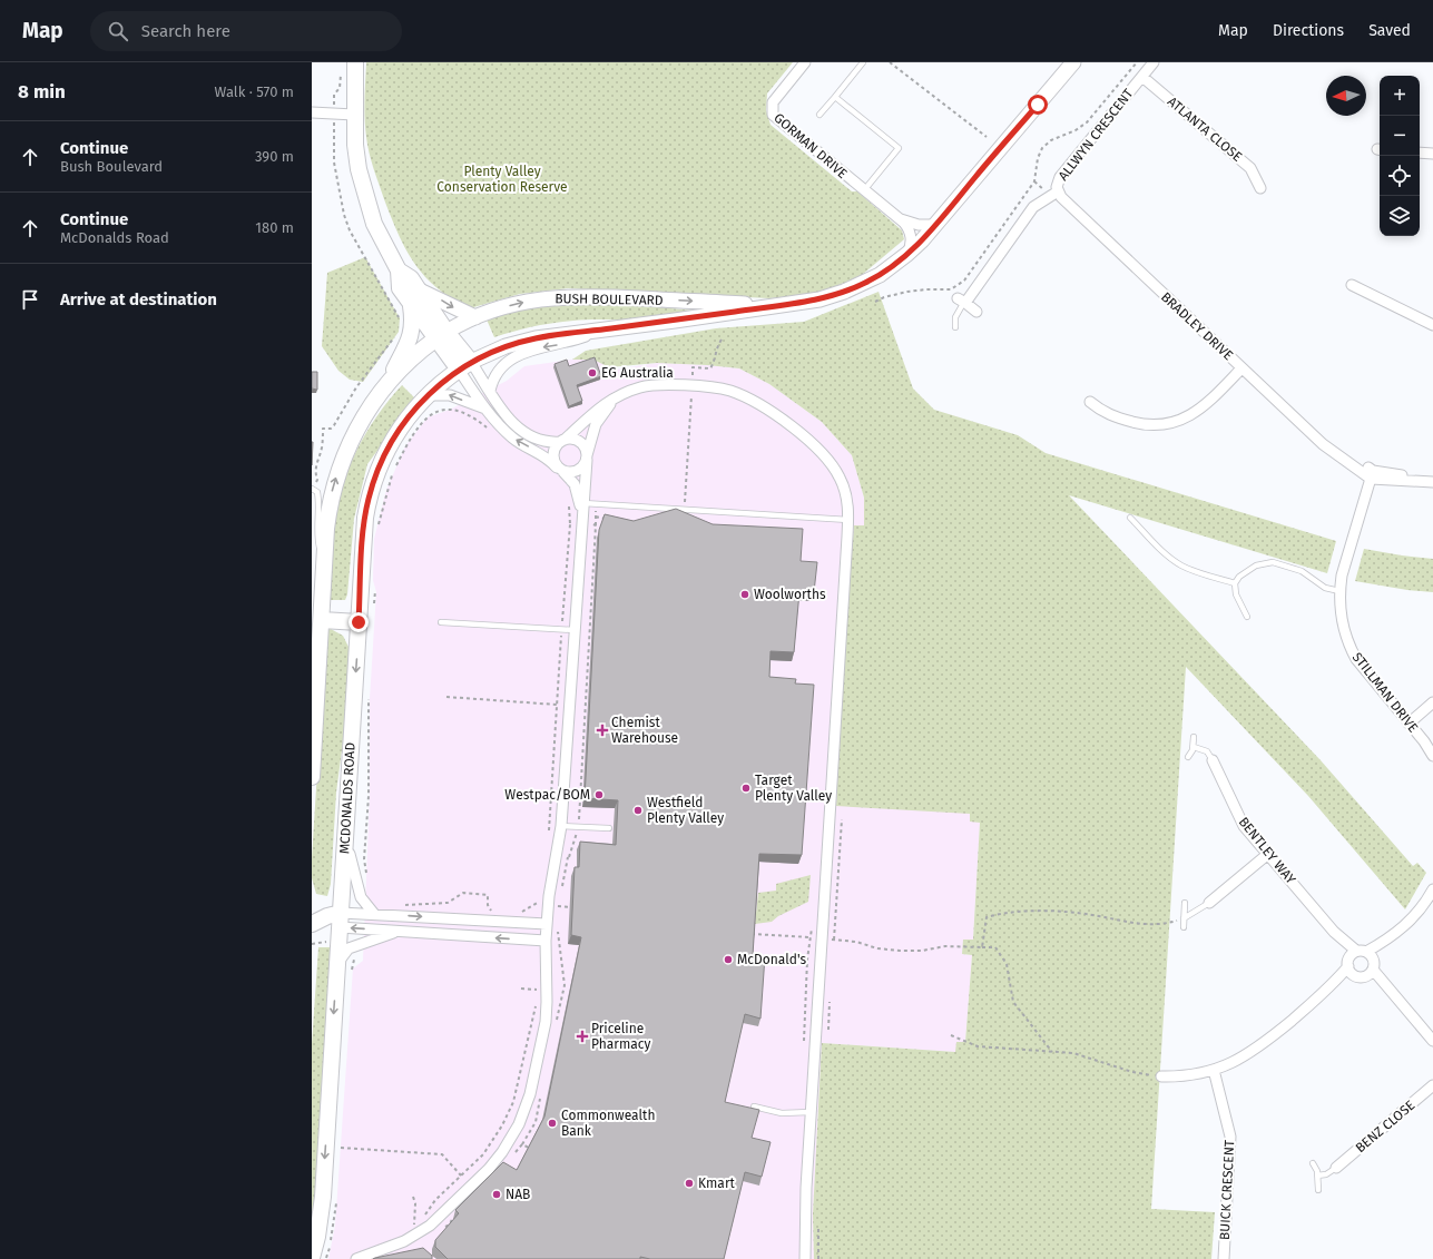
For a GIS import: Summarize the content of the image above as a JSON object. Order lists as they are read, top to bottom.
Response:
{
  "streets": {
    "main road": ["BUSH BOULEVARD", "MCDONALDS ROAD"],
    "street": [
      "ATLANTA CLOSE",
      "ALLWYN CRESCENT",
      "GORMAN DRIVE",
      "BRADLEY DRIVE",
      "STILLMAN DRIVE",
      "BENTLEY WAY",
      "BENZ CLOSE",
      "BUICK CRESCENT"
    ]
  },
  "crossings": [
    ["ATLANTA CLOSE", "ALLWYN CRESCENT"],
    ["ALLWYN CRESCENT", "BRADLEY DRIVE"],
    ["BUSH BOULEVARD", "MCDONALDS ROAD"],
    ["BRADLEY DRIVE", "STILLMAN DRIVE"]
  ],
  "parks": ["Plenty Valley Conservation Reserve"],
  "places": {
    "other": [
      "EG Australia",
      "Woolworths",
      "Target Plenty Valley",
      "Westpac/BOM",
      "Westfield Plenty Valley",
      "McDonald's",
      "Commonwealth Bank",
      "Kmart",
      "NAB"
    ],
    "health": ["Chemist Warehouse", "Priceline Pharmacy"]
  },
  "north": "left",
  "page": {
    "header": "Map",
    "search": "Search here",
    "nav": ["Map", "Directions", "Saved"],
    "heading": ["8 min", "Walk · 570 m"],
    "map_buttons": ["+", "−"],
    "list": [
      ["Continue", "Bush Boulevard", "390 m"],
      ["Continue", "McDonalds Road", "180 m"],
      "Arrive at destination"
    ]
  }
}
